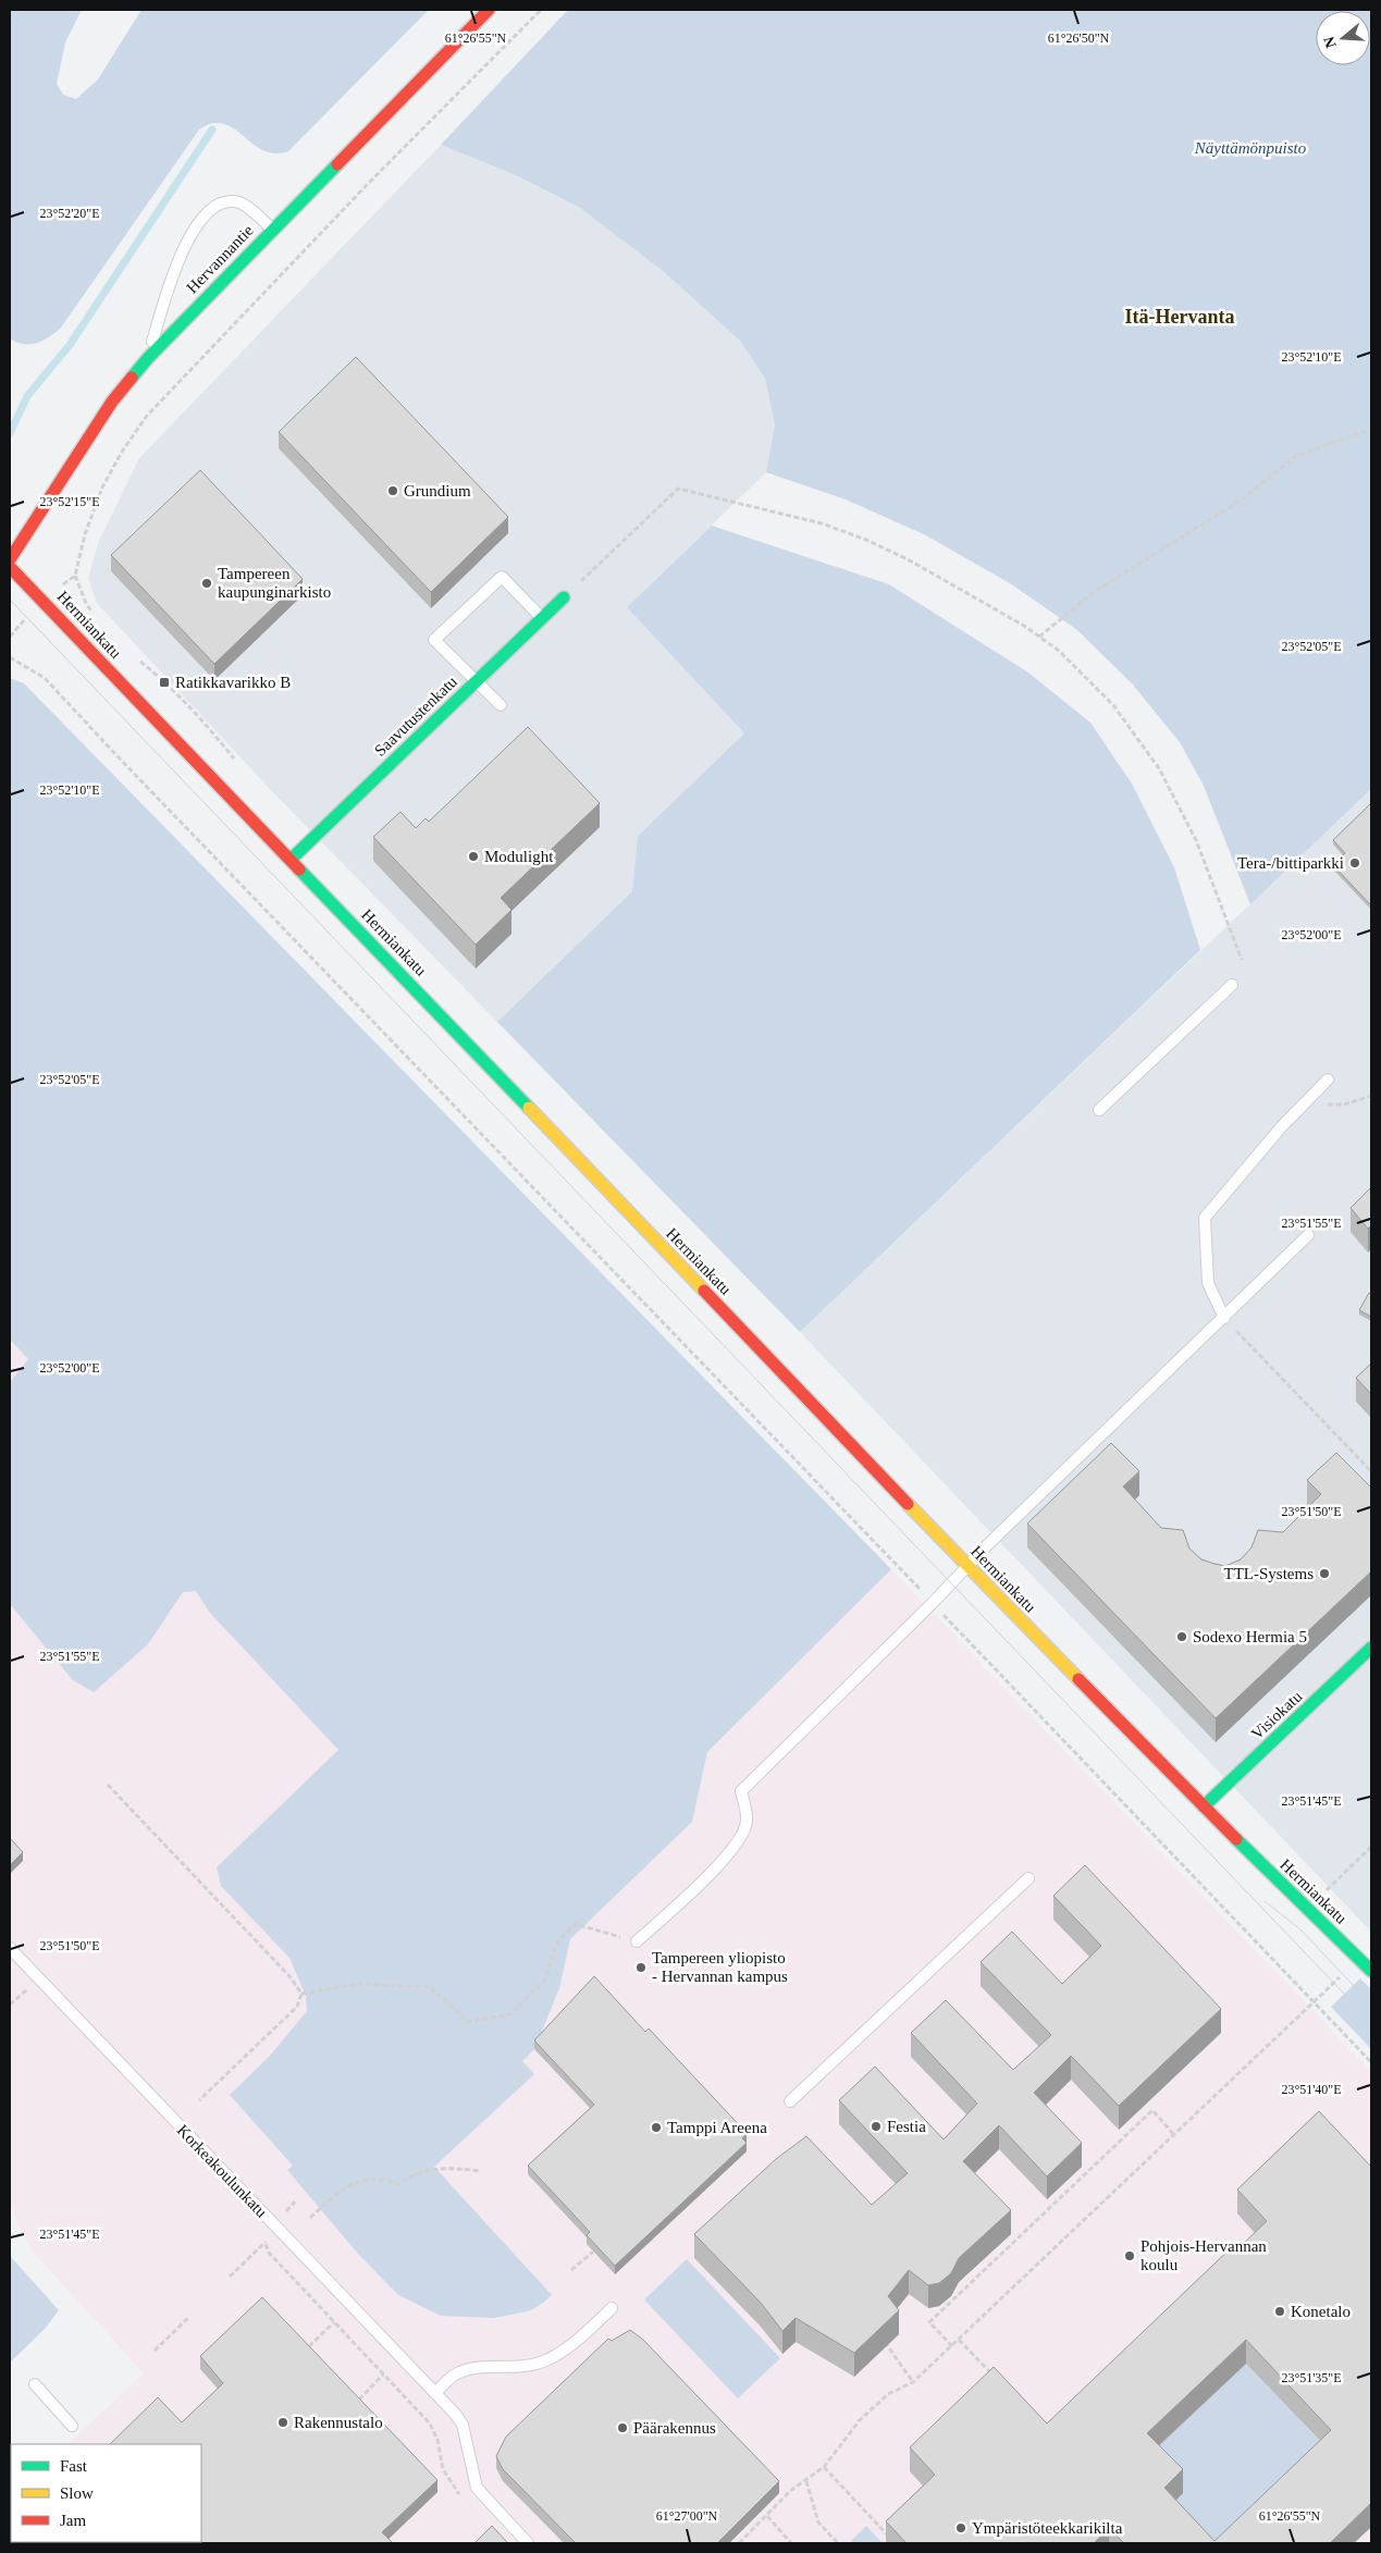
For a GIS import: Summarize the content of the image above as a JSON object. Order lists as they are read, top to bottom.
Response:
{
  "streets": {
    "street": [
      "Hervannantie",
      "Hermiankatu",
      "Saavutustenkatu",
      "Visiokatu"
    ],
    "lane": ["Korkeakoulunkatu"]
  },
  "crossings": [
    ["Hermiankatu", "Saavutustenkatu"],
    ["Hermiankatu", "Visiokatu"]
  ],
  "districts": ["Itä-Hervanta"],
  "parks": ["Näyttämönpuisto"],
  "places": {
    "other": [
      "Grundium",
      "Tampereen kaupunginarkisto",
      "Modulight",
      "Tera-/bittiparkki",
      "TTL-Systems",
      "Sodexo Hermia 5",
      "Tampereen yliopisto - Hervannan kampus",
      "Festia",
      "Tamppi Areena",
      "Pohjois-Hervannan koulu",
      "Konetalo",
      "Rakennustalo",
      "Päärakennus",
      "Ympäristöteekkarikilta"
    ],
    "transit": ["Ratikkavarikko B"]
  },
  "legend": ["Fast", "Slow", "Jam"],
  "north": "left",
  "coordinates": [
    "61°26'55\"N",
    "61°26'50\"N",
    "23°52'20\"E",
    "23°52'10\"E",
    "23°52'15\"E",
    "23°52'05\"E",
    "23°52'00\"E",
    "23°51'55\"E",
    "23°51'50\"E",
    "23°51'45\"E",
    "23°51'40\"E",
    "23°51'35\"E",
    "61°27'00\"N"
  ]
}
